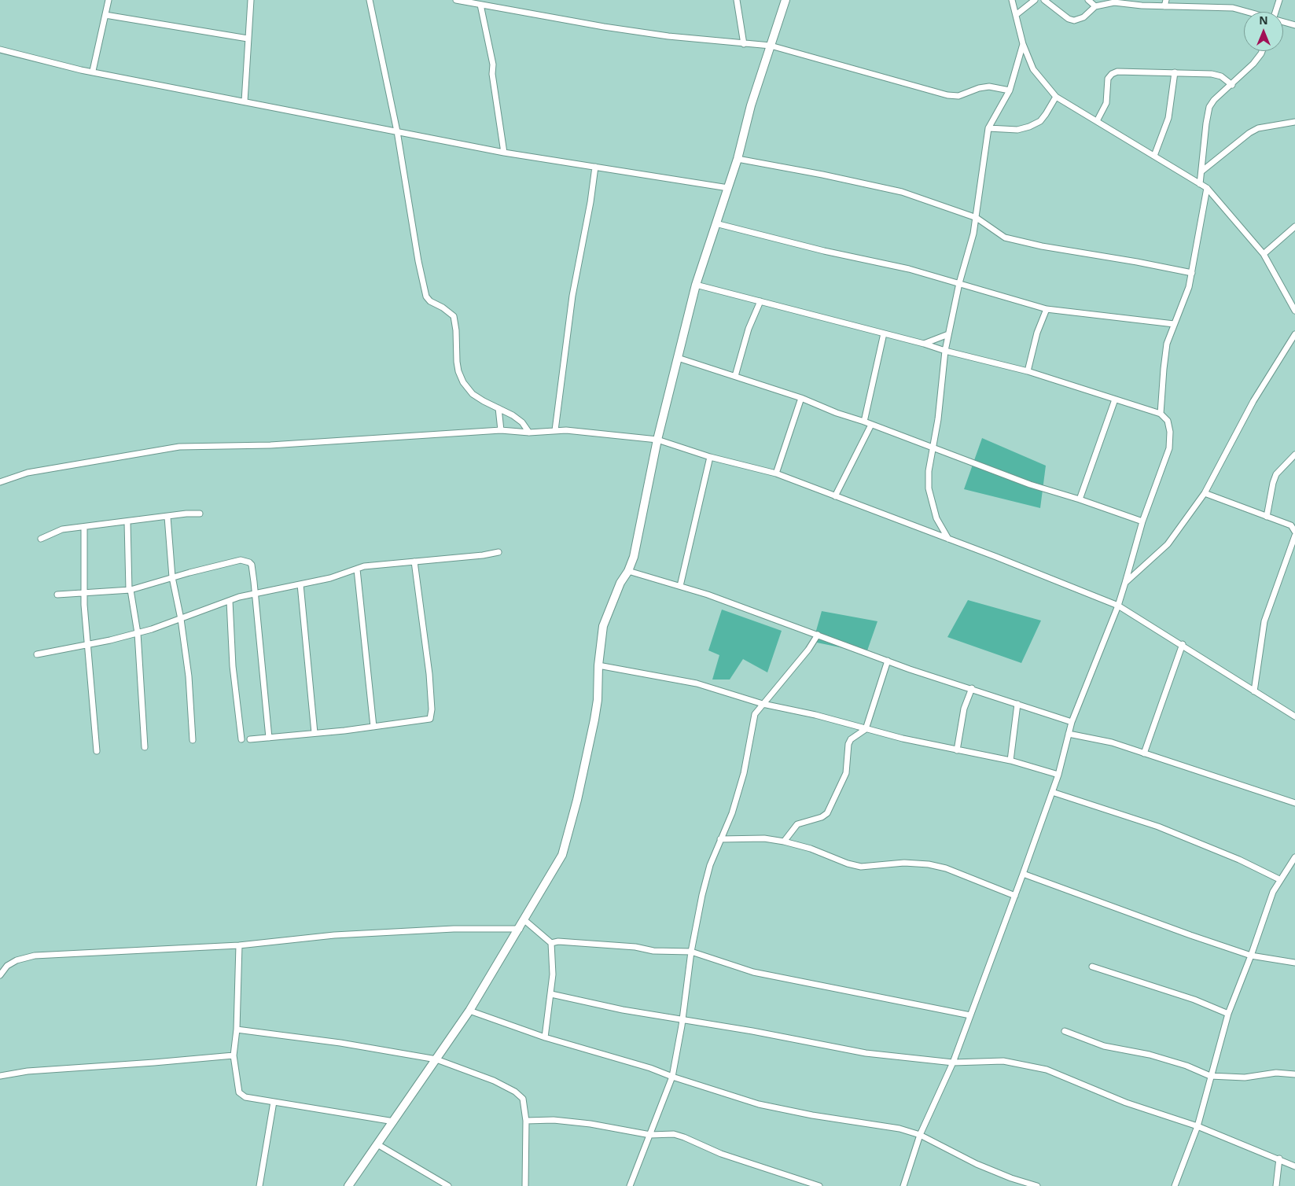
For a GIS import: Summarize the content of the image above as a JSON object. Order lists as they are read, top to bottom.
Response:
{
  "north": "top"
}
